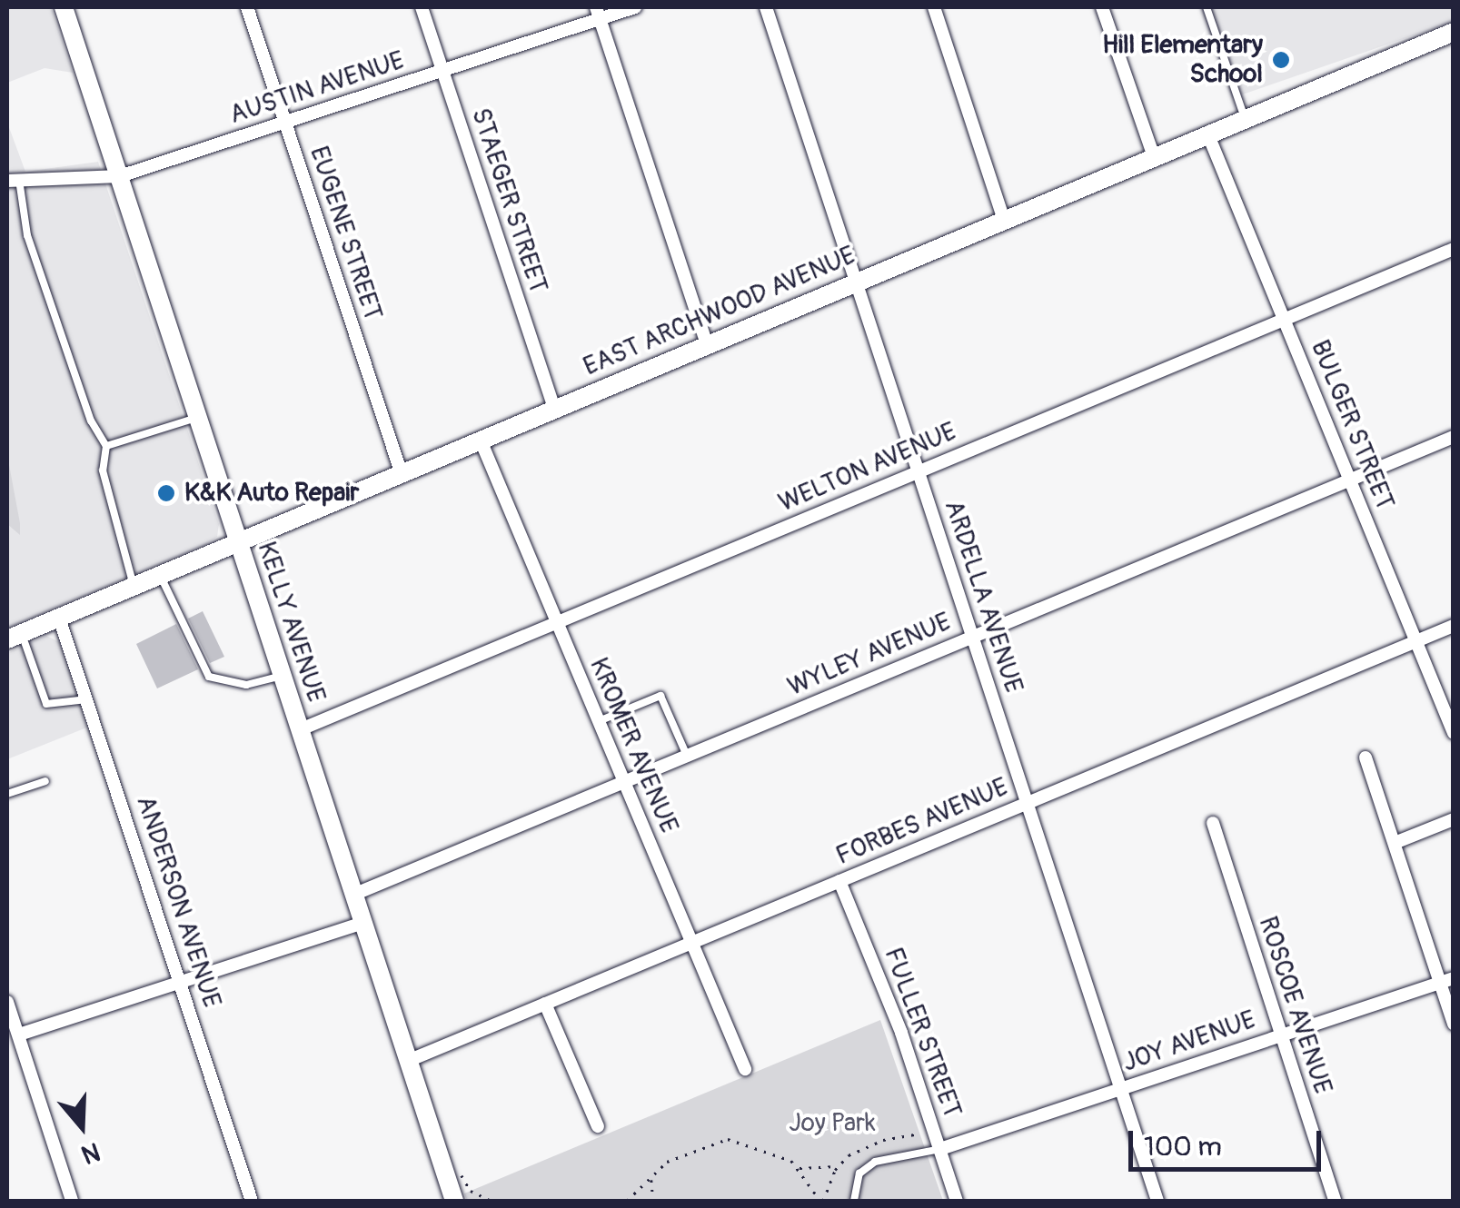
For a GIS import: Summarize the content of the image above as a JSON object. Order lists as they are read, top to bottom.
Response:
{
  "streets": {
    "main road": ["EAST ARCHWOOD AVENUE", "KELLY AVENUE"],
    "street": [
      "AUSTIN AVENUE",
      "STAEGER STREET",
      "EUGENE STREET",
      "BULGER STREET",
      "WELTON AVENUE",
      "ARDELLA AVENUE",
      "WYLEY AVENUE",
      "KROMER AVENUE",
      "FORBES AVENUE",
      "ANDERSON AVENUE",
      "ROSCOE AVENUE",
      "FULLER STREET",
      "JOY AVENUE"
    ]
  },
  "crossings": [
    ["AUSTIN AVENUE", "STAEGER STREET"],
    ["AUSTIN AVENUE", "EUGENE STREET"],
    ["AUSTIN AVENUE", "KELLY AVENUE"],
    ["STAEGER STREET", "EAST ARCHWOOD AVENUE"],
    ["EUGENE STREET", "EAST ARCHWOOD AVENUE"],
    ["EAST ARCHWOOD AVENUE", "BULGER STREET"],
    ["EAST ARCHWOOD AVENUE", "ARDELLA AVENUE"],
    ["EAST ARCHWOOD AVENUE", "KELLY AVENUE"],
    ["EAST ARCHWOOD AVENUE", "KROMER AVENUE"],
    ["EAST ARCHWOOD AVENUE", "ANDERSON AVENUE"],
    ["BULGER STREET", "WELTON AVENUE"],
    ["BULGER STREET", "WYLEY AVENUE"],
    ["BULGER STREET", "FORBES AVENUE"],
    ["WELTON AVENUE", "ARDELLA AVENUE"],
    ["WELTON AVENUE", "KELLY AVENUE"],
    ["WELTON AVENUE", "KROMER AVENUE"],
    ["ARDELLA AVENUE", "WYLEY AVENUE"],
    ["ARDELLA AVENUE", "FORBES AVENUE"],
    ["ARDELLA AVENUE", "JOY AVENUE"],
    ["KELLY AVENUE", "WYLEY AVENUE"],
    ["KELLY AVENUE", "FORBES AVENUE"],
    ["WYLEY AVENUE", "KROMER AVENUE"],
    ["KROMER AVENUE", "FORBES AVENUE"],
    ["FORBES AVENUE", "FULLER STREET"],
    ["ROSCOE AVENUE", "JOY AVENUE"],
    ["FULLER STREET", "JOY AVENUE"]
  ],
  "parks": ["Joy Park"],
  "places": ["Hill Elementary School", "K&K Auto Repair"],
  "scale_bar": "100 m",
  "north": "bottom"
}
